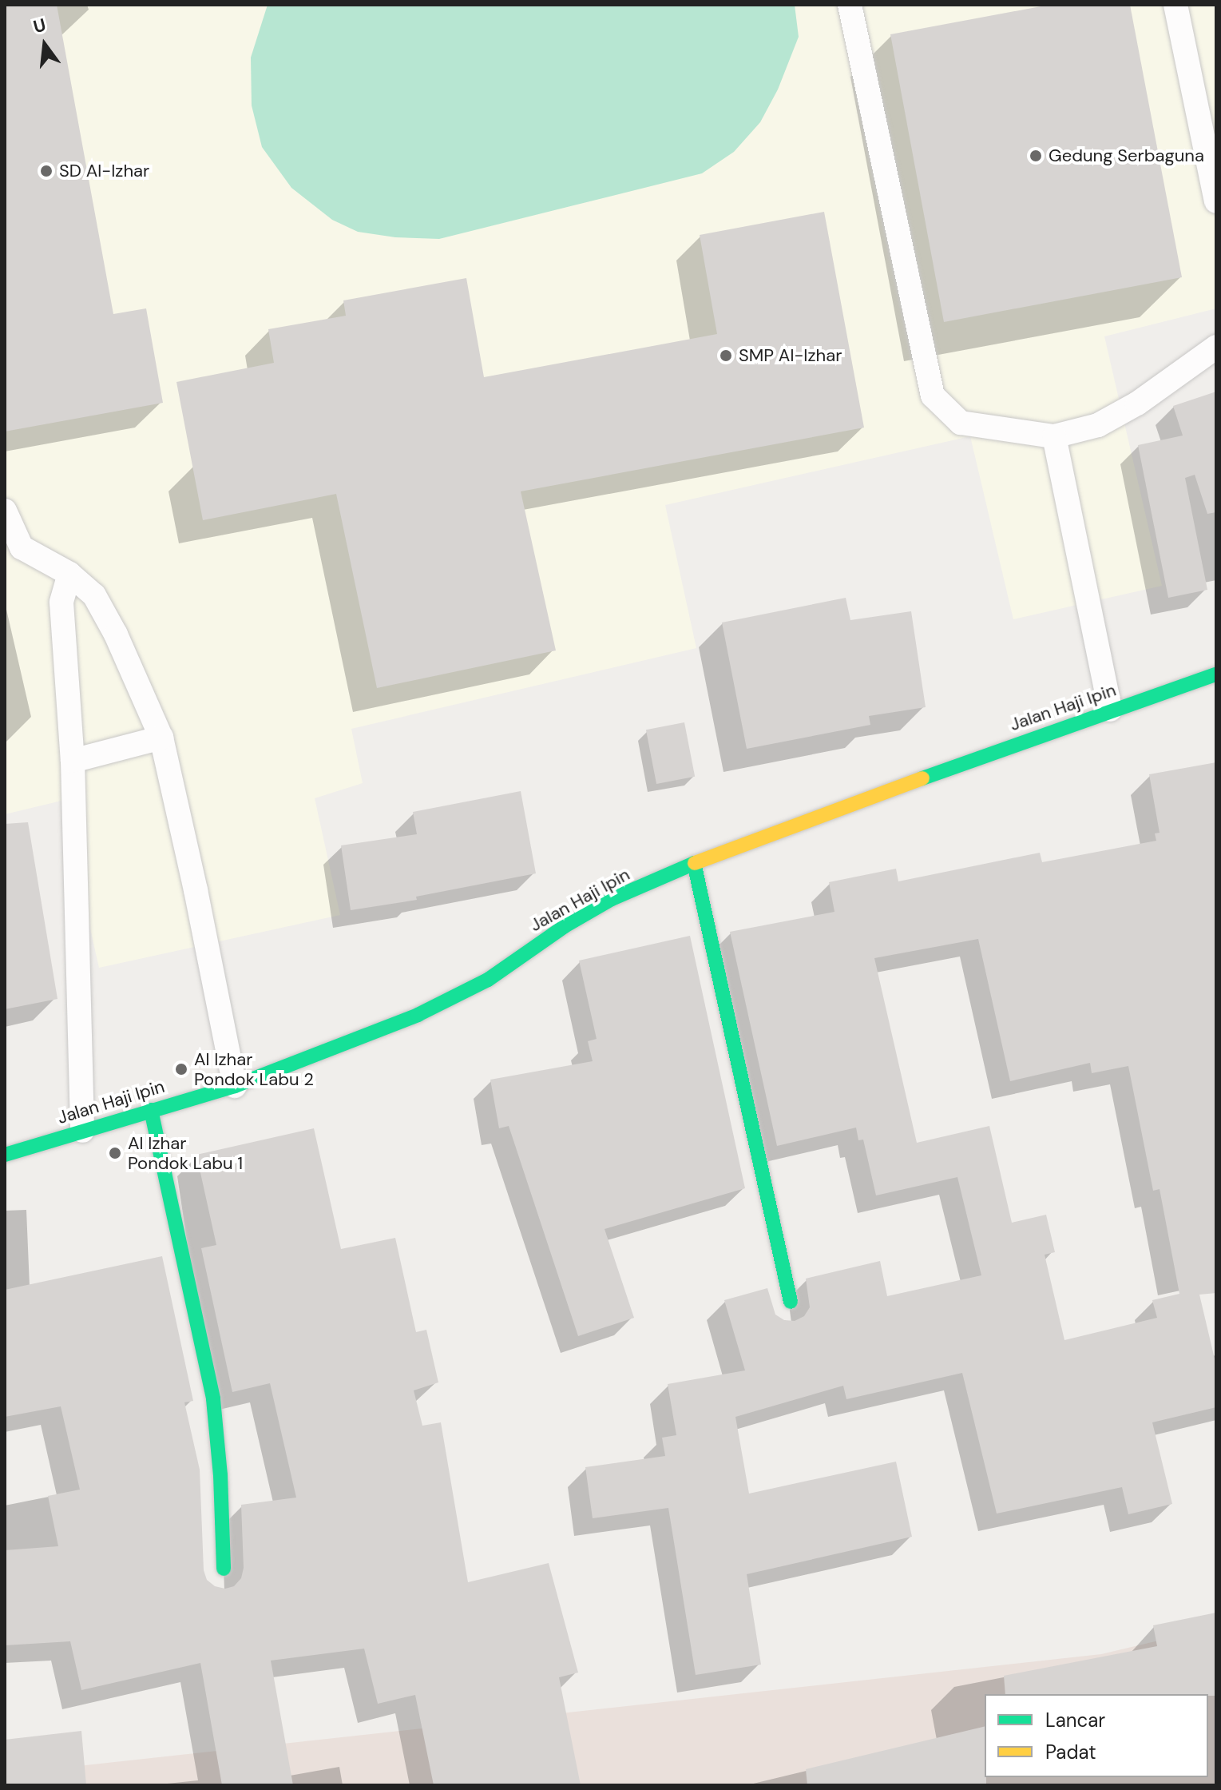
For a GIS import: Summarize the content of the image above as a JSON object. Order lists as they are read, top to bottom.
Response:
{
  "streets": {
    "street": ["Jalan Haji Ipin"]
  },
  "places": [
    "Gedung Serbaguna",
    "SD Al-Izhar",
    "SMP Al-Izhar",
    "Al Izhar Pondok Labu 2",
    "Al Izhar Pondok Labu 1"
  ],
  "legend": ["Lancar", "Padat"],
  "north": "top"
}
